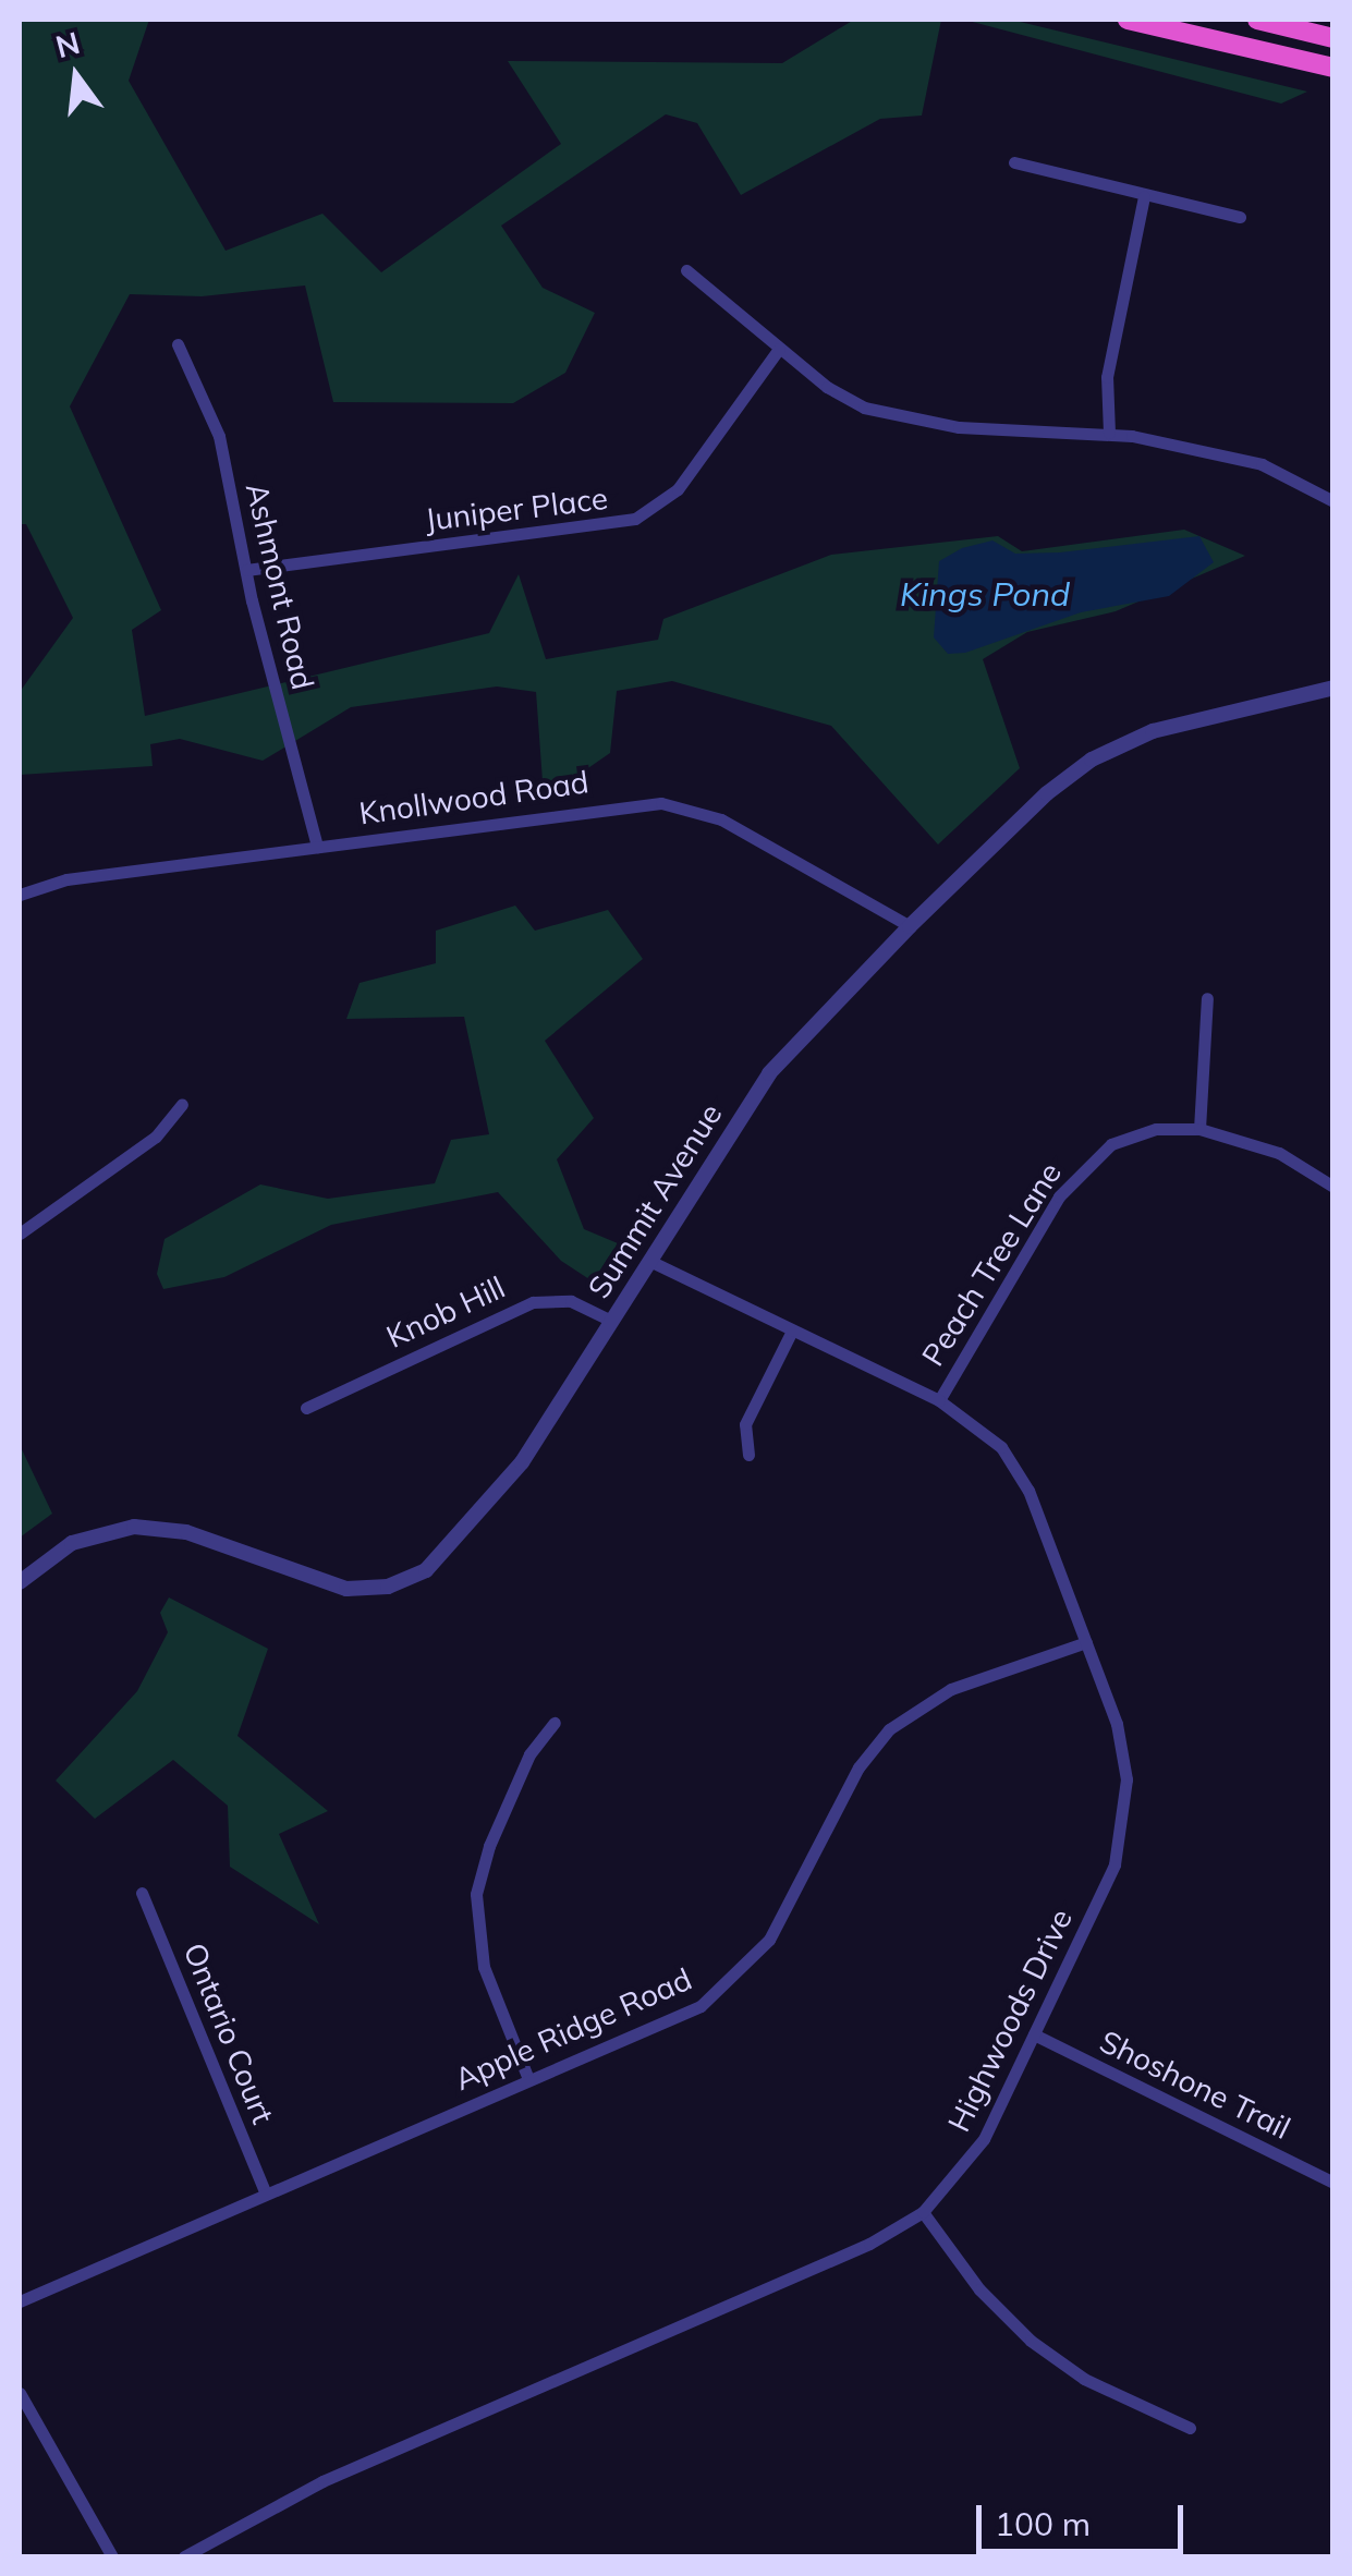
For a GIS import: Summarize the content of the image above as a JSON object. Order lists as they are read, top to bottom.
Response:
{
  "streets": {
    "street": [
      "Juniper Place",
      "Ashmont Road",
      "Knollwood Road",
      "Summit Avenue",
      "Peach Tree Lane",
      "Knob Hill",
      "Highwoods Drive",
      "Apple Ridge Road",
      "Ontario Court",
      "Shoshone Trail"
    ]
  },
  "crossings": [
    ["Juniper Place", "Ashmont Road"],
    ["Ashmont Road", "Knollwood Road"],
    ["Knollwood Road", "Summit Avenue"],
    ["Summit Avenue", "Knob Hill"],
    ["Summit Avenue", "Highwoods Drive"],
    ["Peach Tree Lane", "Highwoods Drive"],
    ["Highwoods Drive", "Apple Ridge Road"],
    ["Highwoods Drive", "Shoshone Trail"],
    ["Apple Ridge Road", "Ontario Court"]
  ],
  "water": ["Kings Pond"],
  "scale_bar": "100 m",
  "north": "top"
}
